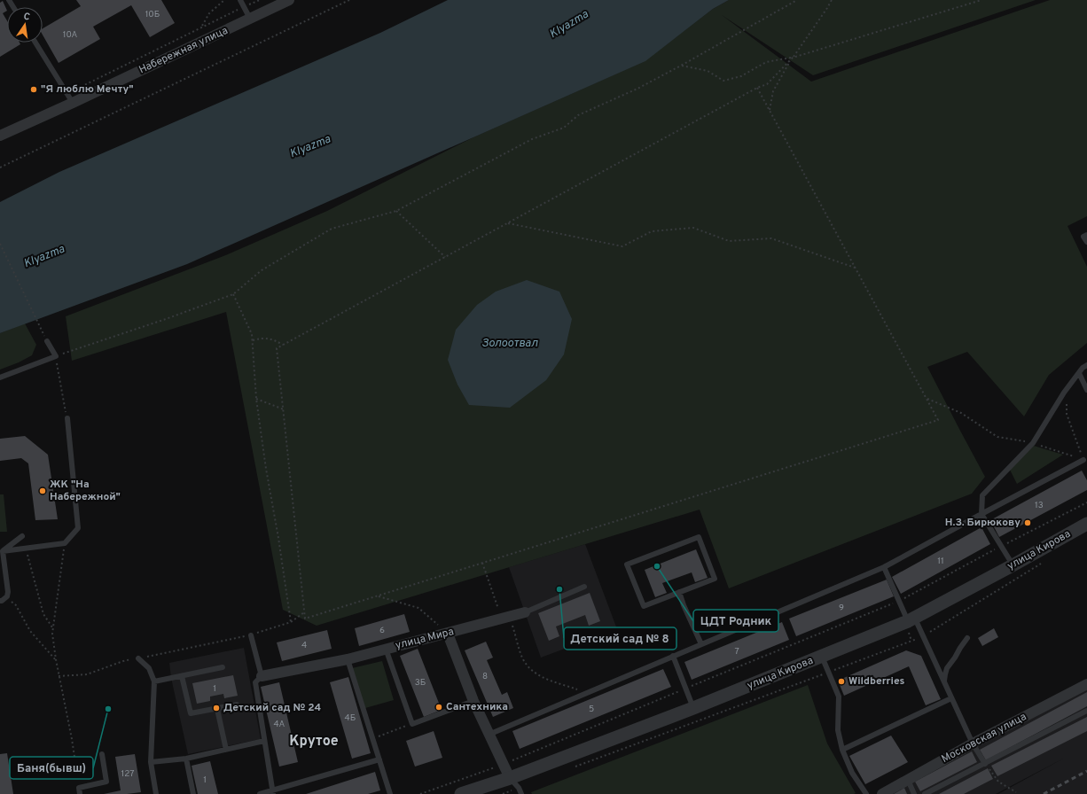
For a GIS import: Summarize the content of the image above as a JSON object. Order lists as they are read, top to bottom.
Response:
{
  "streets": {
    "street": [
      "Набережная улица",
      "улица Кирова",
      "улица Мира",
      "Московская улица"
    ]
  },
  "districts": ["Крутое"],
  "water": ["Klyazma", "Золоотвал"],
  "places": [
    "\"Я люблю Мечту\"",
    "ЖК \"На Набережной\"",
    "Н.З. Бирюкову",
    "ЦДТ Родник",
    "Детский сад № 8",
    "Wildberries",
    "Сантехника",
    "Детский сад № 24",
    "Баня(бывш)"
  ],
  "house_numbers": [
    "10Б",
    "10А",
    "13",
    "11",
    "9",
    "6",
    "4",
    "7",
    "8",
    "3Б",
    "1",
    "5",
    "4Б",
    "4А",
    "127",
    "1"
  ],
  "north": "top"
}
